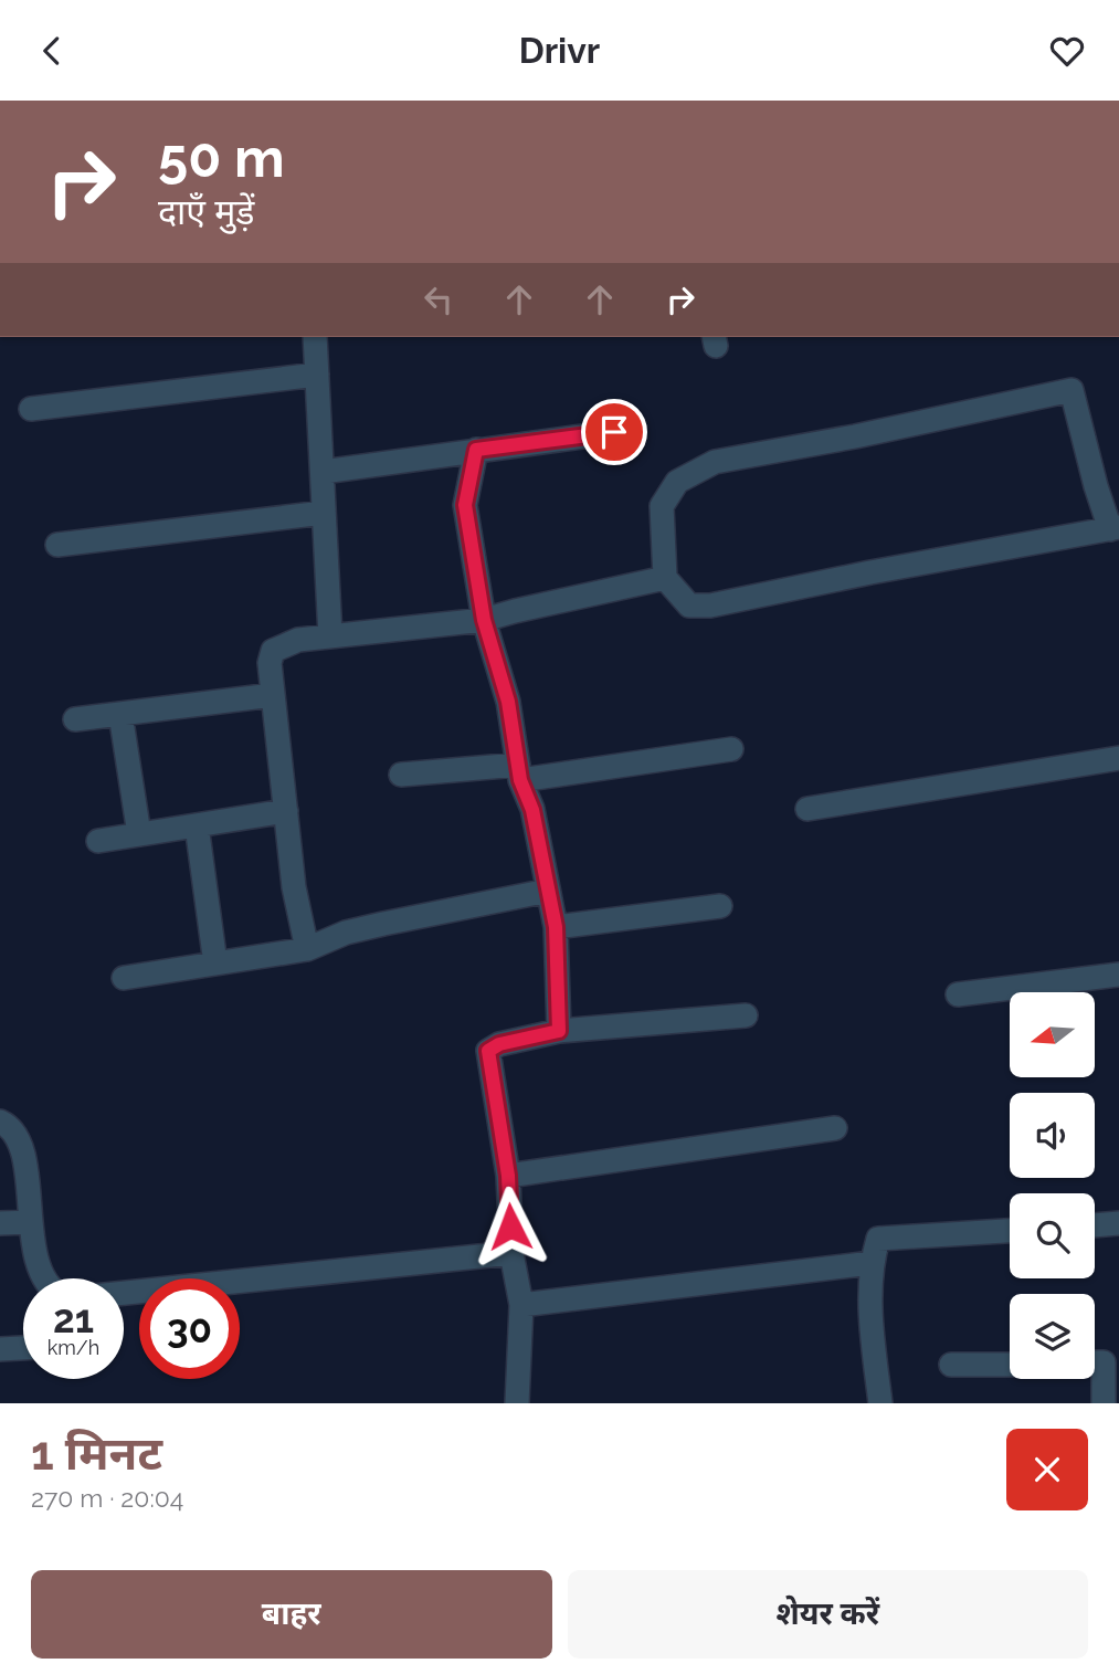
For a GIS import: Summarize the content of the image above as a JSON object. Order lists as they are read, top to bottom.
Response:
{
  "north": "left",
  "page": {
    "header": "Drivr",
    "turn": ["50 m", "दाएँ मुड़ें"],
    "speed": "21 km/h",
    "limit": "30",
    "heading": ["1 मिनट", "270 m · 20:04"],
    "buttons": ["बाहर", "शेयर करें"]
  }
}
